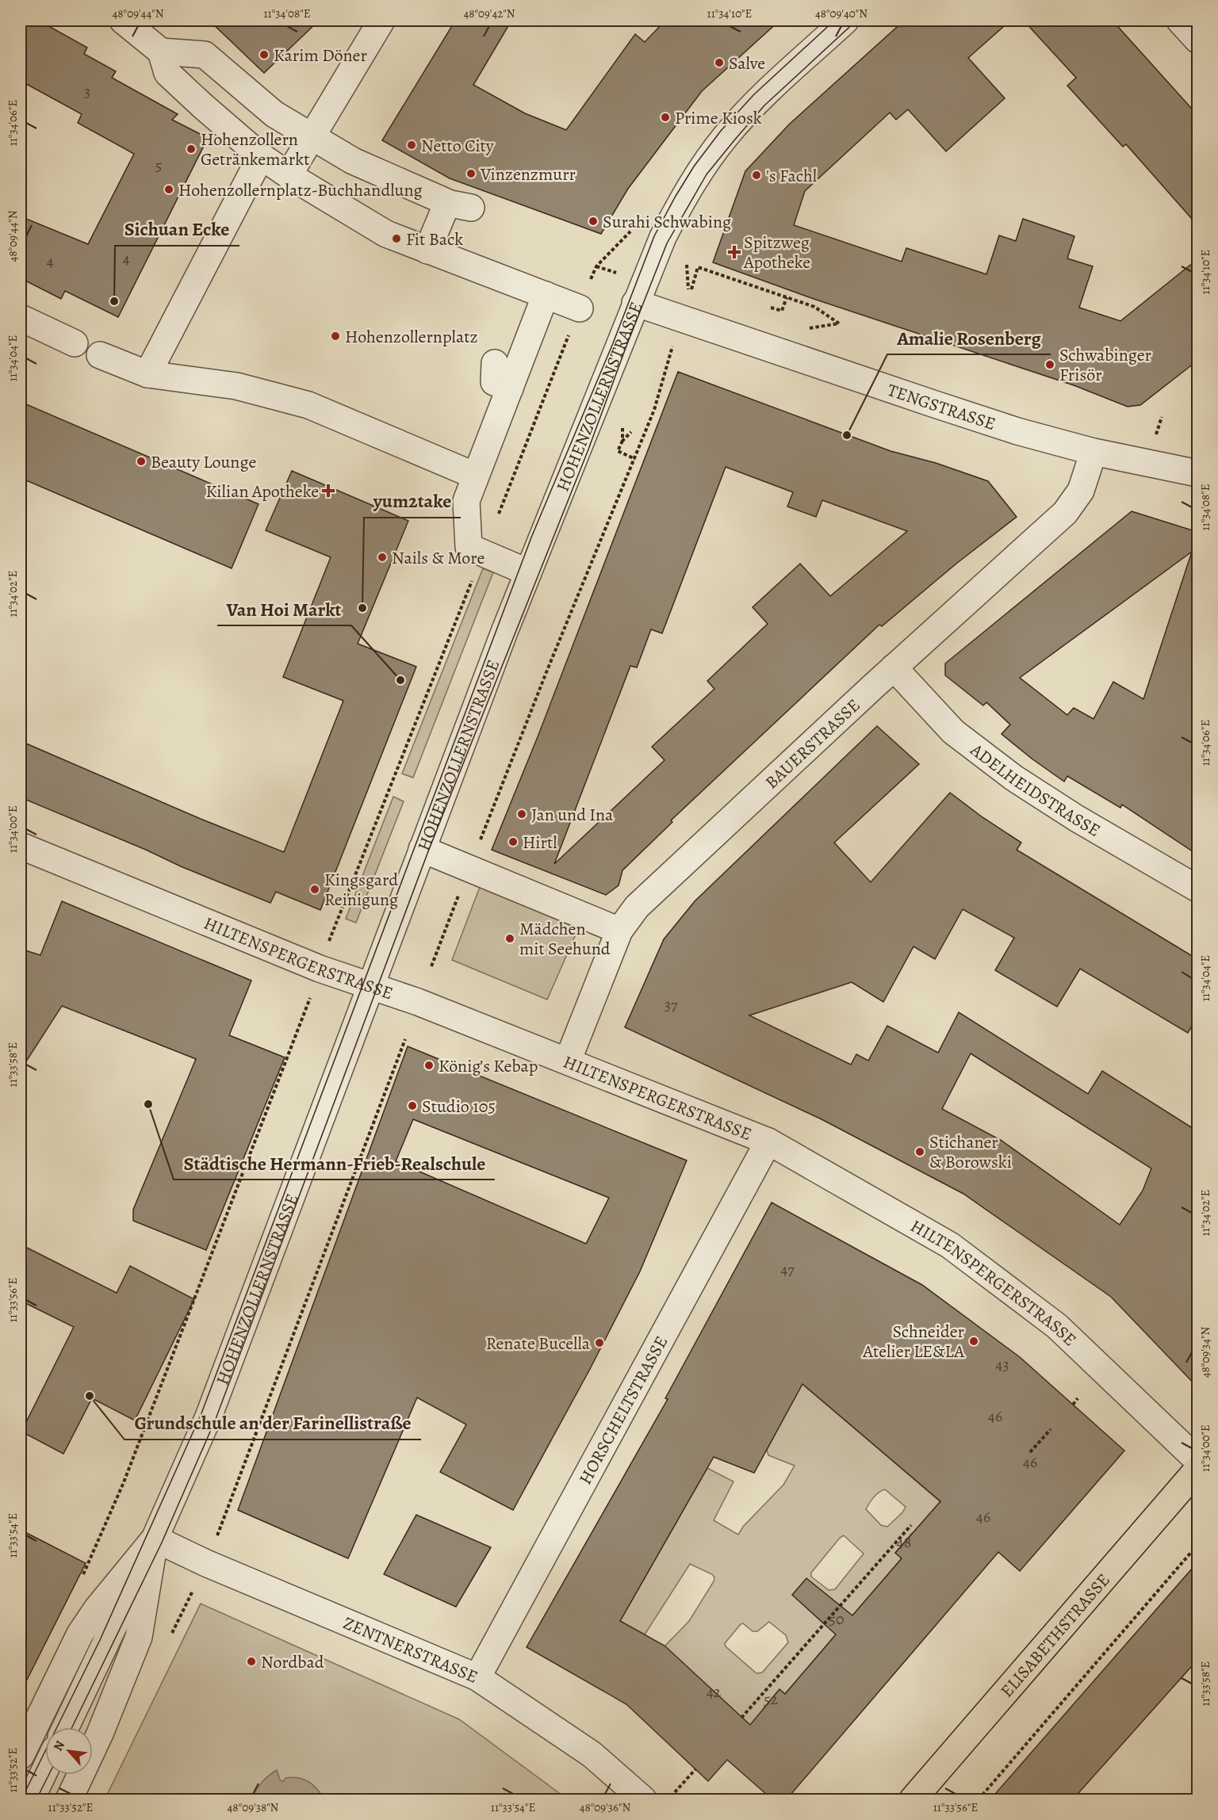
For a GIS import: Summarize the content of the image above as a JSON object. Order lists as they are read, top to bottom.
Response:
{
  "streets": {
    "main road": ["ELISABETHSTRASSE"],
    "street": [
      "HOHENZOLLERNSTRASSE",
      "TENGSTRASSE",
      "BAUERSTRASSE",
      "ADELHEIDSTRASSE",
      "HILTENSPERGERSTRASSE",
      "HORSCHELTSTRASSE",
      "ZENTNERSTRASSE"
    ]
  },
  "crossings": [
    ["HOHENZOLLERNSTRASSE", "TENGSTRASSE"],
    ["HOHENZOLLERNSTRASSE", "HILTENSPERGERSTRASSE"],
    ["HOHENZOLLERNSTRASSE", "ZENTNERSTRASSE"],
    ["TENGSTRASSE", "BAUERSTRASSE"],
    ["BAUERSTRASSE", "ADELHEIDSTRASSE"],
    ["BAUERSTRASSE", "HILTENSPERGERSTRASSE"],
    ["HILTENSPERGERSTRASSE", "HORSCHELTSTRASSE"],
    ["HORSCHELTSTRASSE", "ZENTNERSTRASSE"]
  ],
  "places": {
    "other": [
      "Karim Döner",
      "Salve",
      "Prime Kiosk",
      "Netto City",
      "Hohenzollern Getränkemarkt",
      "Vinzenzmurr",
      "'s Fachl",
      "Hohenzollernplatz-Buchhandlung",
      "Surahi Schwabing",
      "Fit Back",
      "Sichuan Ecke",
      "Hohenzollernplatz",
      "Schwabinger Frisör",
      "Amalie Rosenberg",
      "Beauty Lounge",
      "Nails & More",
      "yum2take",
      "Van Hoi Markt",
      "Jan und Ina",
      "Hirtl",
      "Kingsgard Reinigung",
      "Mädchen mit Seehund",
      "König’s Kebap",
      "Städtische Hermann-Frieb-Realschule",
      "Studio 105",
      "Stichaner & Borowski",
      "Schneider Atelier LE&LA",
      "Renate Bucella",
      "Grundschule an der Farinellistraße",
      "Nordbad"
    ],
    "health": ["Spitzweg Apotheke", "Kilian Apotheke"]
  },
  "house_numbers": [
    "3",
    "5",
    "4",
    "4",
    "37",
    "47",
    "43",
    "46",
    "46",
    "46",
    "48",
    "50",
    "42",
    "52"
  ],
  "north": "top left",
  "coordinates": [
    "48°09'44\"N",
    "11°34'08\"E",
    "48°09'42\"N",
    "11°34'10\"E",
    "48°09'40\"N",
    "11°34'06\"E",
    "11°34'04\"E",
    "11°34'02\"E",
    "11°34'00\"E",
    "11°33'58\"E",
    "11°33'56\"E",
    "48°09'34\"N",
    "11°33'54\"E",
    "11°33'52\"E",
    "48°09'38\"N",
    "48°09'36\"N"
  ]
}
